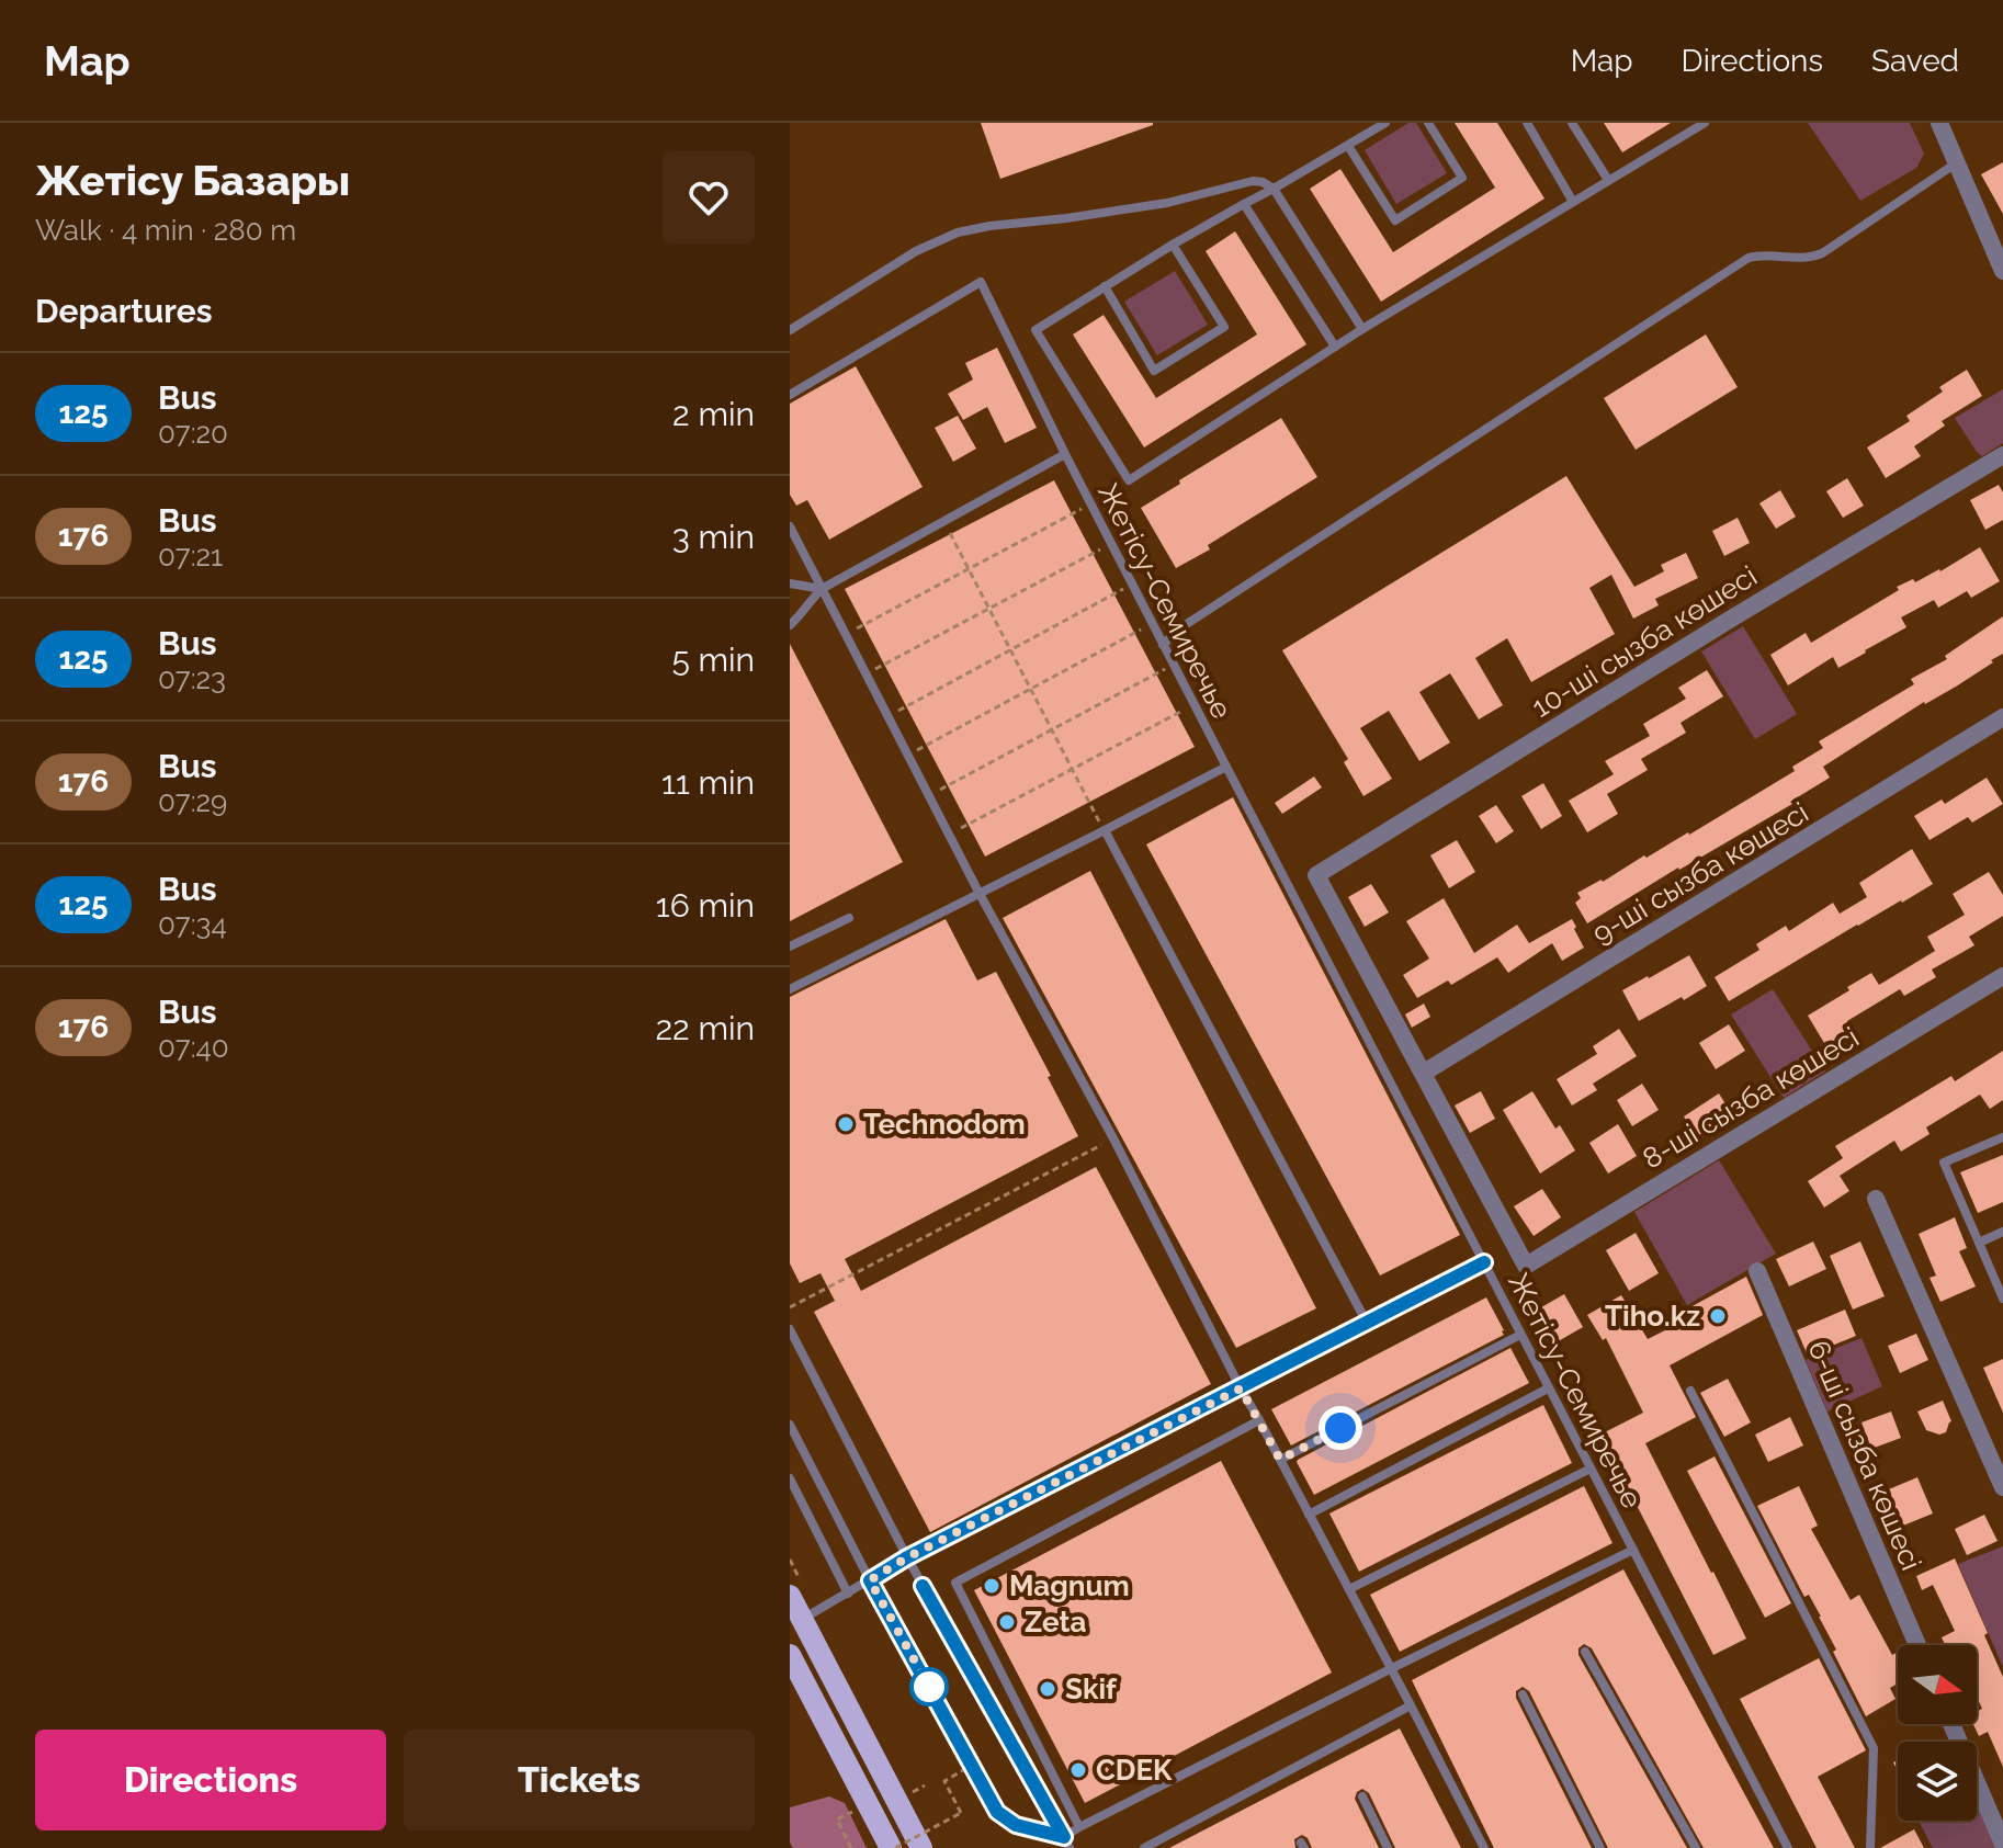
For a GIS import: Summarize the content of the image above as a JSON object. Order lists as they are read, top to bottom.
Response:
{
  "streets": {
    "street": [
      "10-ші сызба көшесі",
      "9-ші сызба көшесі",
      "8-ші сызба көшесі",
      "6-ші сызба көшесі"
    ],
    "lane": ["Жетісу-Семиречье"]
  },
  "crossings": [
    ["10-ші сызба көшесі", "9-ші сызба көшесі"],
    ["10-ші сызба көшесі", "8-ші сызба көшесі"],
    ["9-ші сызба көшесі", "8-ші сызба көшесі"]
  ],
  "places": [
    "Technodom",
    "Tiho.kz",
    "Magnum",
    "Zeta",
    "Skif",
    "CDEK"
  ],
  "lines": ["bus line 125"],
  "north": "right",
  "page": {
    "header": "Map",
    "nav": ["Map", "Directions", "Saved"],
    "heading": [
      ["Жетісу Базары", "Walk · 4 min · 280 m"],
      "Departures"
    ],
    "list": [
      {
        "mark": "125",
        "name": "Bus",
        "note": "07:20",
        "value": "2 min"
      },
      {
        "mark": "176",
        "name": "Bus",
        "note": "07:21",
        "value": "3 min"
      },
      {
        "mark": "125",
        "name": "Bus",
        "note": "07:23",
        "value": "5 min"
      },
      {
        "mark": "176",
        "name": "Bus",
        "note": "07:29",
        "value": "11 min"
      },
      {
        "mark": "125",
        "name": "Bus",
        "note": "07:34",
        "value": "16 min"
      },
      {
        "mark": "176",
        "name": "Bus",
        "note": "07:40",
        "value": "22 min"
      }
    ],
    "buttons": ["Directions", "Tickets"]
  }
}
